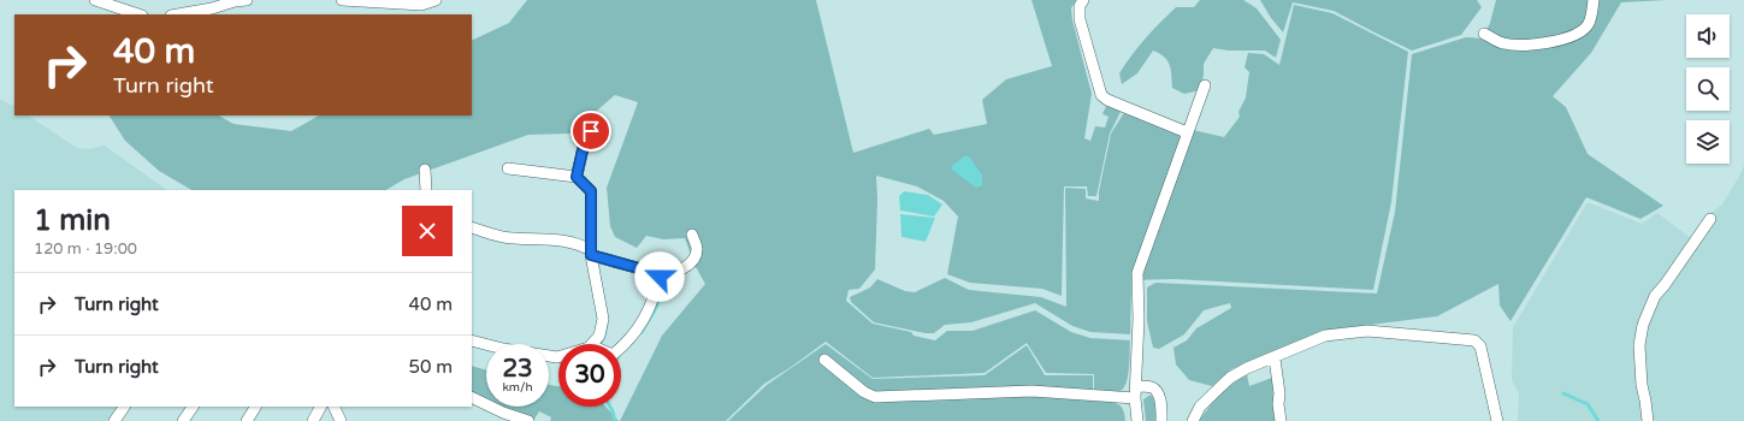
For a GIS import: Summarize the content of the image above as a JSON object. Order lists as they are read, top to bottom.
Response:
{
  "page": {
    "turn": ["40 m", "Turn right"],
    "heading": ["1 min", "120 m · 19:00"],
    "list": [
      {
        "name": "Turn right",
        "value": "40 m"
      },
      {
        "name": "Turn right",
        "value": "50 m"
      }
    ],
    "speed": "23 km/h",
    "limit": "30"
  }
}
